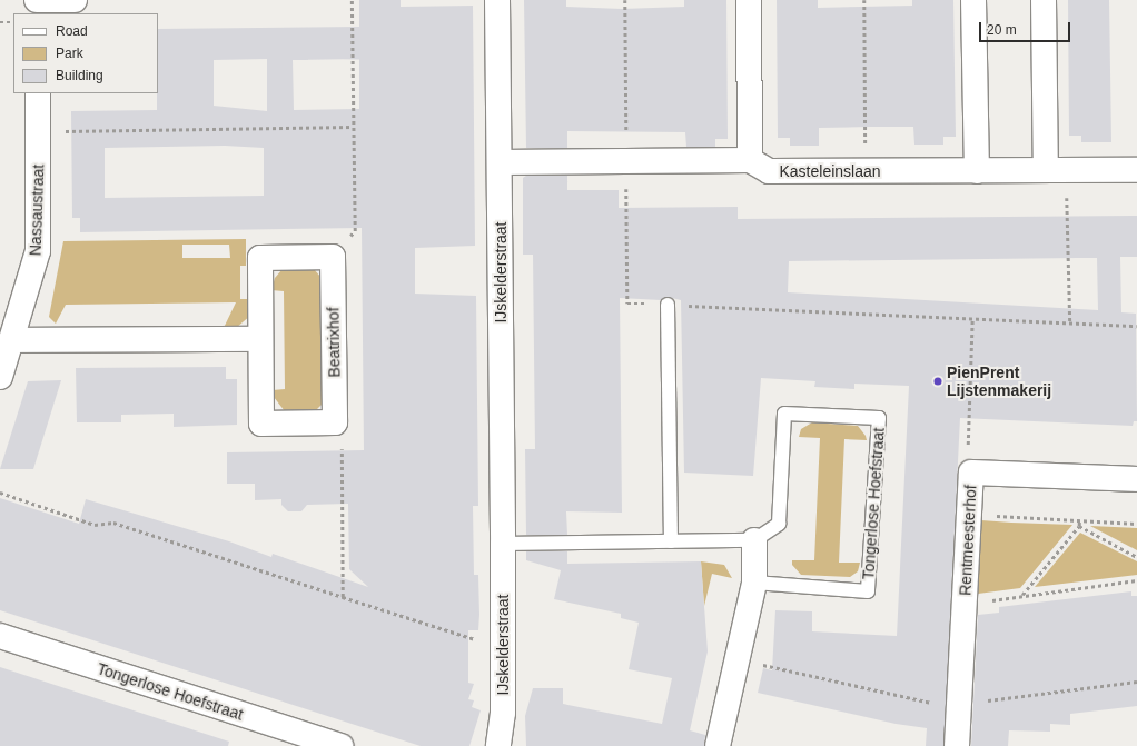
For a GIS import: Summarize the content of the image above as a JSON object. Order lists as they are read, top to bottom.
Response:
{
  "streets": {
    "street": [
      "Kasteleinslaan",
      "Nassaustraat",
      "IJskelderstraat",
      "Beatrixhof",
      "Tongerlose Hoefstraat",
      "Rentmeesterhof"
    ]
  },
  "places": ["PienPrent Lijstenmakerij"],
  "legend": ["Road", "Park", "Building"],
  "scale_bar": "20 m"
}
